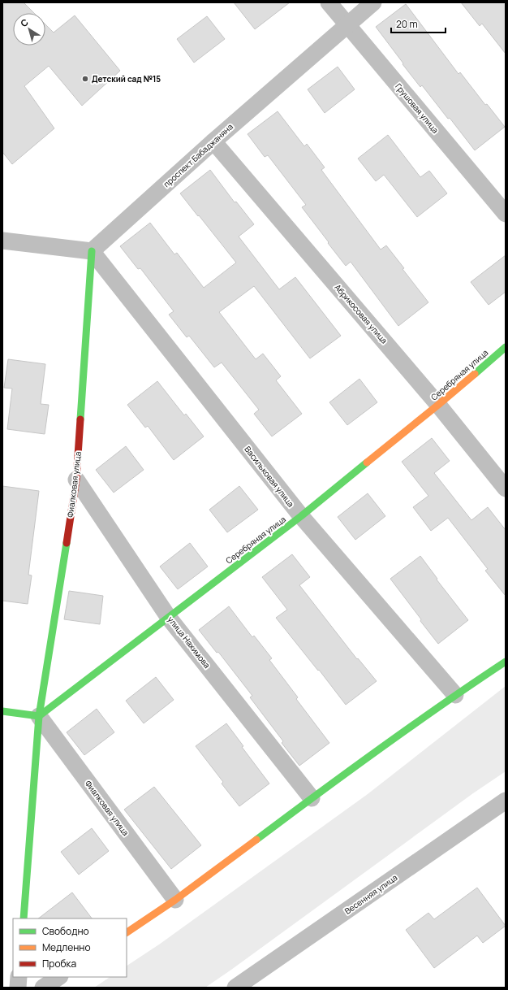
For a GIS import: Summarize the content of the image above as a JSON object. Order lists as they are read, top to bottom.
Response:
{
  "streets": {
    "street": [
      "Грушовая улица",
      "проспект Бабаджаняна",
      "Абрикосовая улица",
      "Серебряная улица",
      "Васильковая улица",
      "Фиалковая улица",
      "улица Нахимова",
      "Весенняя улица"
    ]
  },
  "crossings": [
    ["Грушовая улица", "проспект Бабаджаняна"],
    ["проспект Бабаджаняна", "Абрикосовая улица"],
    ["проспект Бабаджаняна", "Васильковая улица"],
    ["проспект Бабаджаняна", "Фиалковая улица"],
    ["Абрикосовая улица", "Серебряная улица"],
    ["Серебряная улица", "Васильковая улица"],
    ["Серебряная улица", "Фиалковая улица"],
    ["Серебряная улица", "улица Нахимова"],
    ["Васильковая улица", "Фиалковая улица"],
    ["Фиалковая улица", "улица Нахимова"]
  ],
  "places": ["Детский сад №15"],
  "legend": ["Свободно", "Медленно", "Пробка"],
  "scale_bar": "20 m",
  "north": "top left"
}
